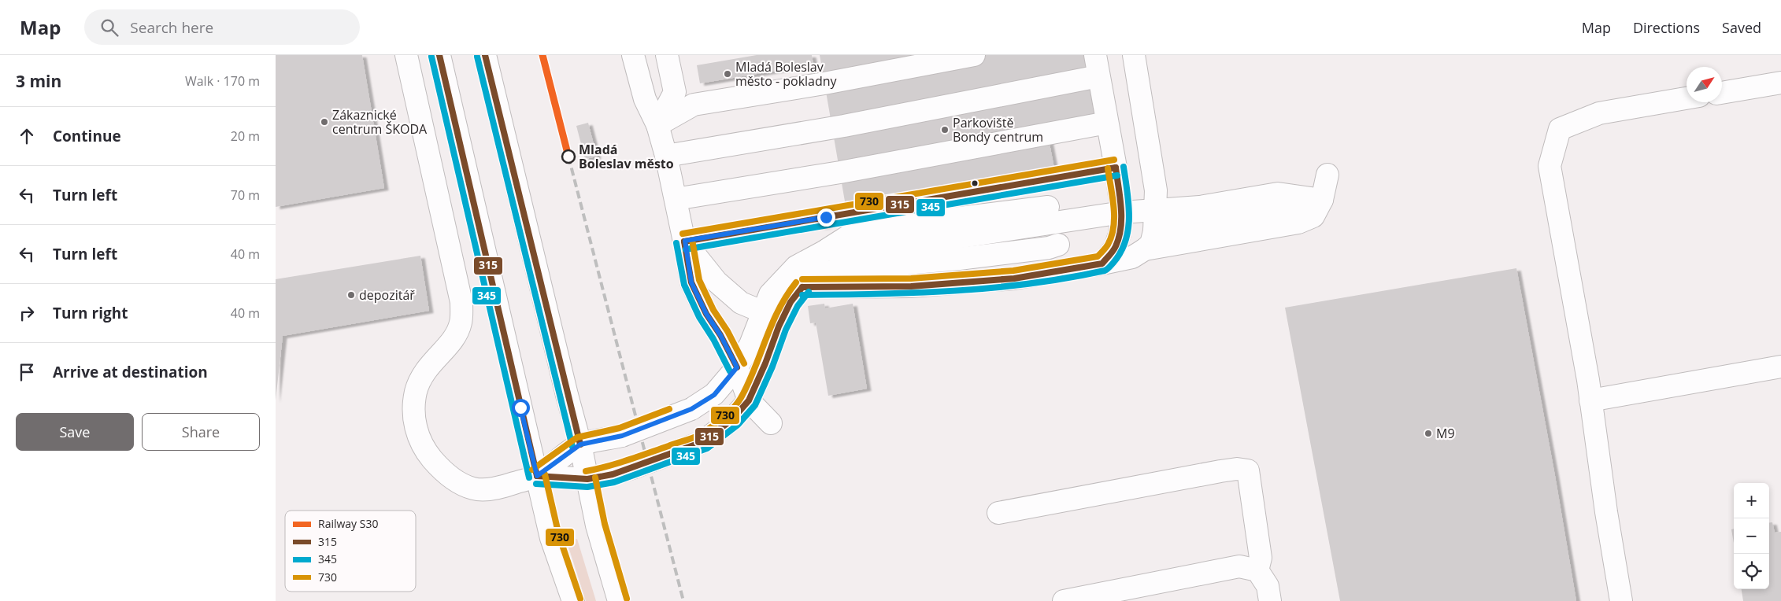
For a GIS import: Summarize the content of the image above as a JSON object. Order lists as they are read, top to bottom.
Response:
{
  "places": [
    "Mladá Boleslav město - pokladny",
    "Zákaznické centrum ŠKODA",
    "Parkoviště Bondy centrum",
    "Mladá Boleslav město",
    "depozitář",
    "M9"
  ],
  "lines": [
    "rail line S30",
    "transit line 315",
    "transit line 345",
    "transit line 730"
  ],
  "legend": [
    "Railway S30",
    "315",
    "345",
    "730"
  ],
  "north": "top right",
  "page": {
    "header": "Map",
    "search": "Search here",
    "nav": ["Map", "Directions", "Saved"],
    "heading": ["3 min", "Walk · 170 m"],
    "list": [
      ["Continue", "20 m"],
      ["Turn left", "70 m"],
      ["Turn left", "40 m"],
      ["Turn right", "40 m"],
      "Arrive at destination"
    ],
    "buttons": ["Save", "Share"],
    "map_buttons": ["+", "−"]
  }
}
